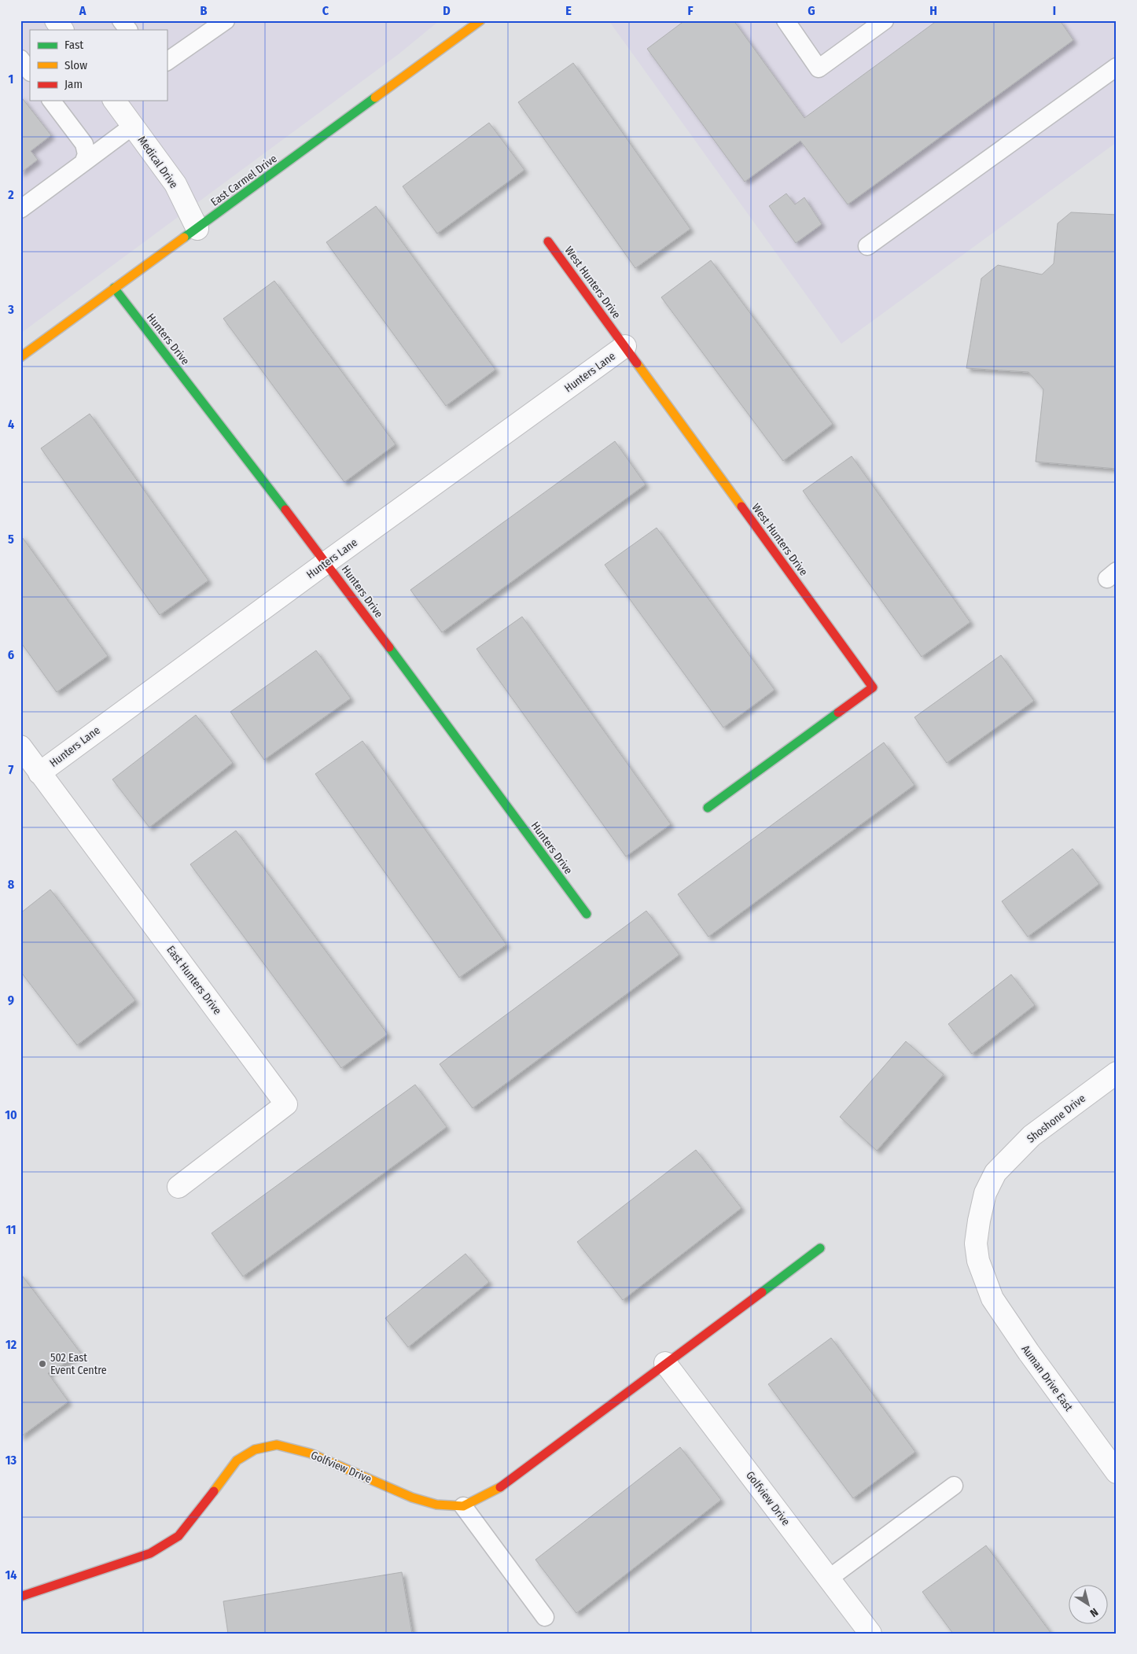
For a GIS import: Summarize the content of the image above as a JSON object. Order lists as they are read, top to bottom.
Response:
{
  "streets": {
    "street": [
      "Medical Drive",
      "East Carmel Drive",
      "West Hunters Drive",
      "Hunters Drive",
      "Hunters Lane",
      "East Hunters Drive",
      "Shoshone Drive",
      "Auman Drive East",
      "Golfview Drive"
    ]
  },
  "crossings": [
    ["Medical Drive", "East Carmel Drive"],
    ["East Carmel Drive", "Hunters Drive"],
    ["West Hunters Drive", "Hunters Lane"],
    ["Hunters Drive", "Hunters Lane"],
    ["Hunters Lane", "East Hunters Drive"],
    ["Shoshone Drive", "Auman Drive East"]
  ],
  "places": ["502 East Event Centre"],
  "legend": ["Fast", "Slow", "Jam"],
  "north": "bottom right",
  "grid": {
    "columns": [
      "A",
      "B",
      "C",
      "D",
      "E",
      "F",
      "G",
      "H",
      "I"
    ],
    "rows": [
      "1",
      "2",
      "3",
      "4",
      "5",
      "6",
      "7",
      "8",
      "9",
      "10",
      "11",
      "12",
      "13",
      "14"
    ]
  }
}
